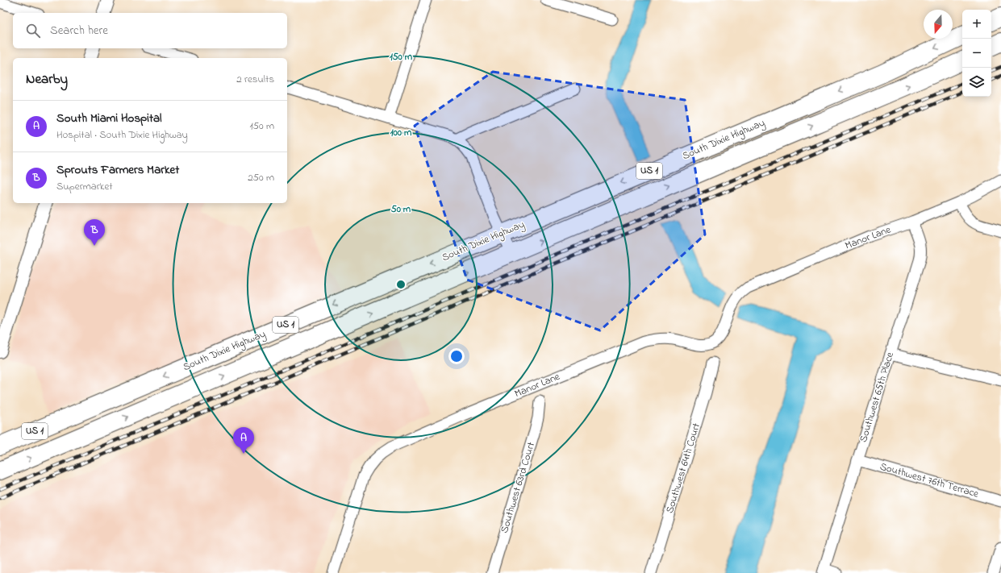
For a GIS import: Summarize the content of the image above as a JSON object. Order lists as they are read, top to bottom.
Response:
{
  "streets": {
    "highway": ["South Dixie Highway", "US 1"],
    "street": [
      "Manor Lane",
      "Southwest 65th Place",
      "Southwest 64th Court",
      "Southwest 76th Terrace",
      "Southwest 63rd Court"
    ]
  },
  "crossings": [
    ["Manor Lane", "Southwest 65th Place"],
    ["Southwest 65th Place", "Southwest 76th Terrace"]
  ],
  "north": "bottom",
  "page": {
    "map_buttons": ["+", "−"],
    "search": "Search here",
    "heading": ["Nearby", "2 results"],
    "list": [
      {
        "mark": "A",
        "name": "South Miami Hospital",
        "note": "Hospital · South Dixie Highway",
        "value": "150 m"
      },
      {
        "mark": "B",
        "name": "Sprouts Farmers Market",
        "note": "Supermarket",
        "value": "250 m"
      }
    ],
    "pins": ["B", "A"]
  },
  "rings": ["150 m", "100 m", "50 m"]
}
